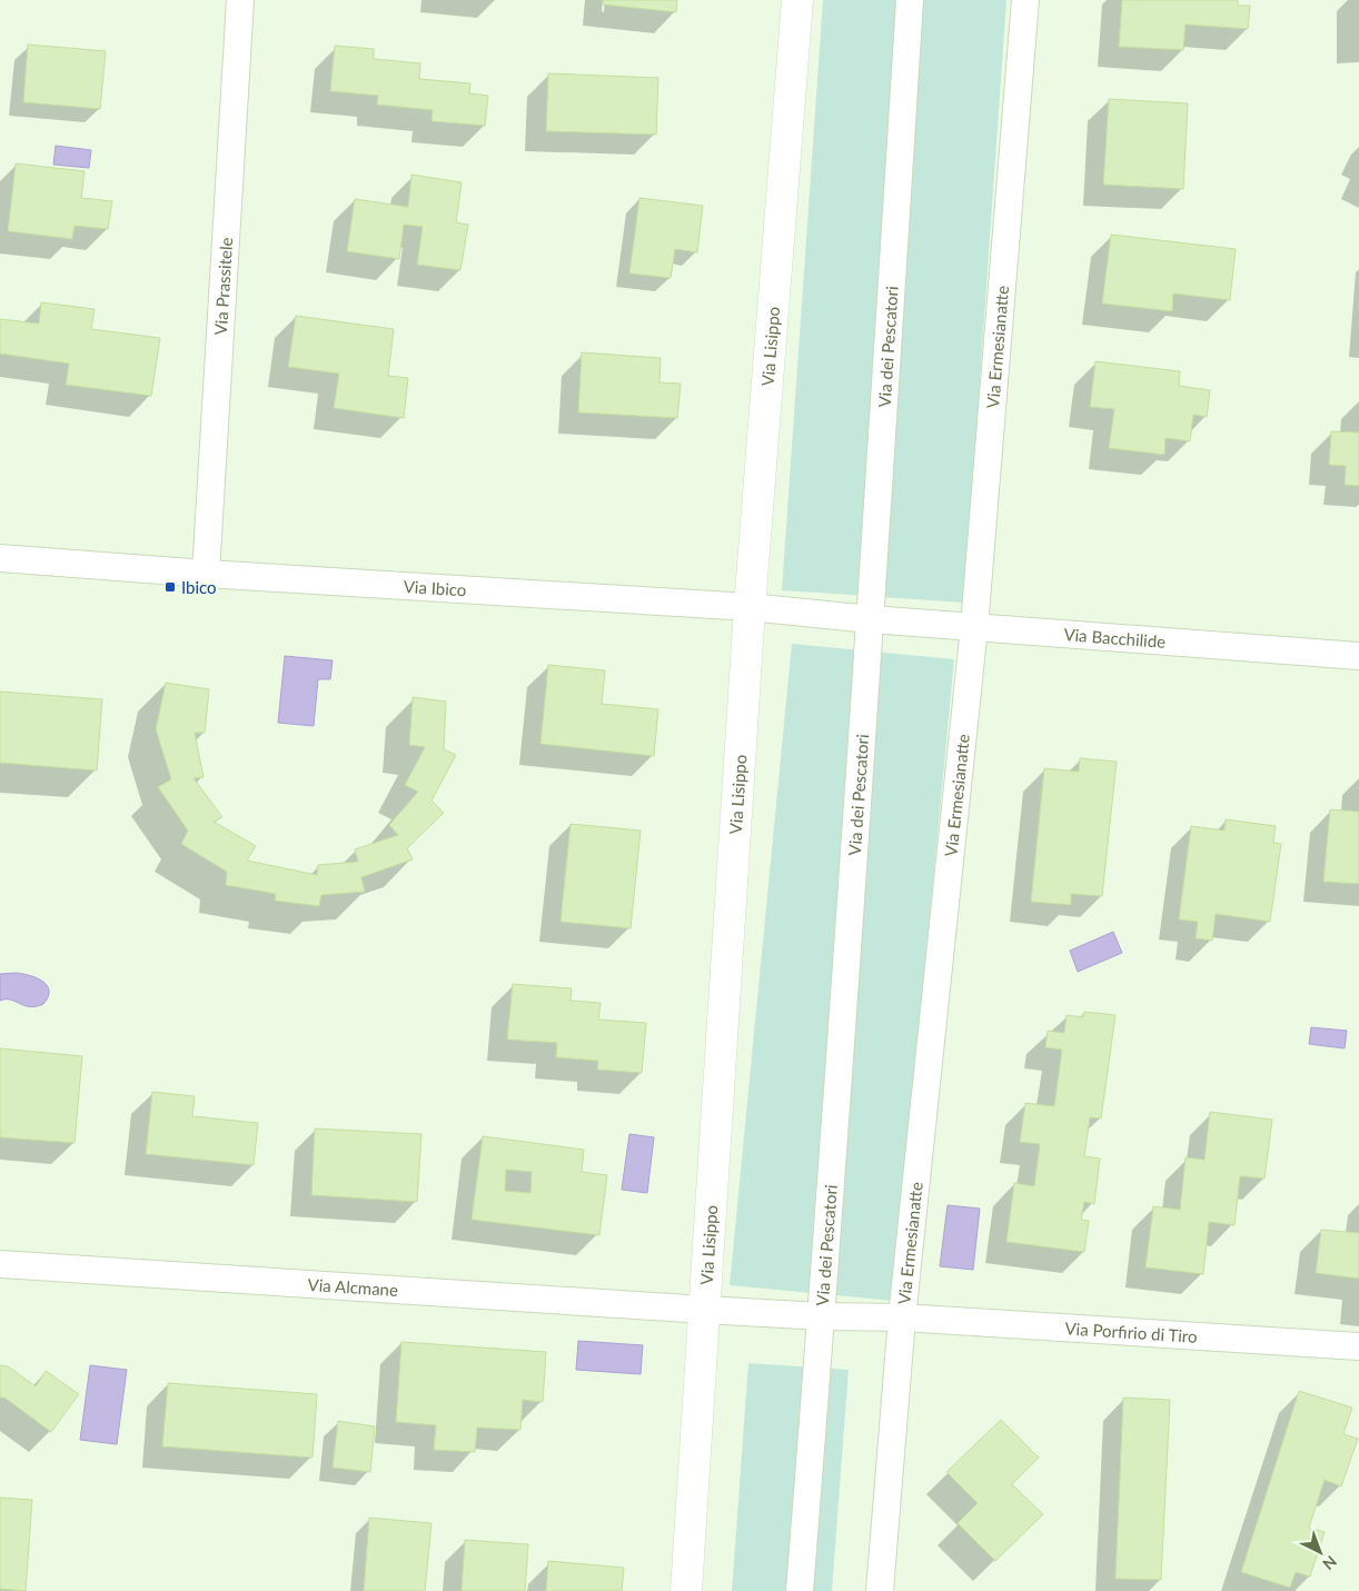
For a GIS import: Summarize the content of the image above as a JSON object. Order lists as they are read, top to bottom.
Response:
{
  "streets": {
    "street": [
      "Via Prassitele",
      "Via Lisippo",
      "Via dei Pescatori",
      "Via Ermesianatte",
      "Via Ibico",
      "Via Bacchilide",
      "Via Alcmane",
      "Via Porfirio di Tiro"
    ]
  },
  "crossings": [
    ["Via Prassitele", "Via Ibico"],
    ["Via Lisippo", "Via Ibico"],
    ["Via Lisippo", "Via Alcmane"],
    ["Via dei Pescatori", "Via Ibico"],
    ["Via dei Pescatori", "Via Bacchilide"],
    ["Via dei Pescatori", "Via Alcmane"],
    ["Via dei Pescatori", "Via Porfirio di Tiro"],
    ["Via Ermesianatte", "Via Bacchilide"],
    ["Via Ermesianatte", "Via Porfirio di Tiro"],
    ["Via Ibico", "Via Bacchilide"],
    ["Via Alcmane", "Via Porfirio di Tiro"]
  ],
  "places": {
    "transit": ["Ibico"]
  },
  "north": "bottom right"
}
